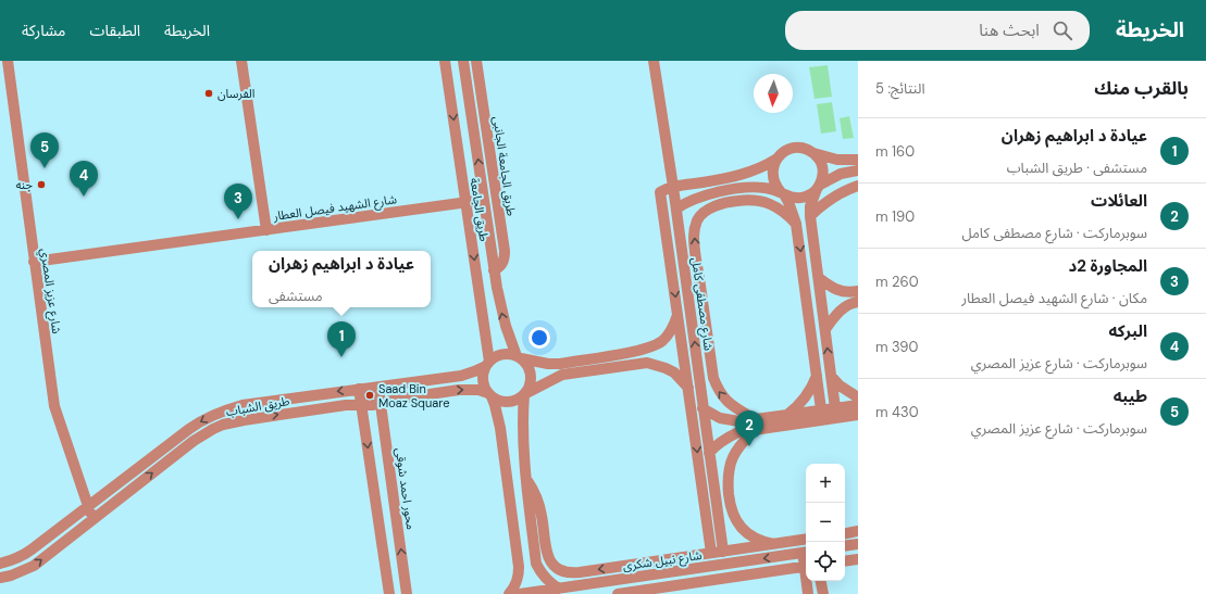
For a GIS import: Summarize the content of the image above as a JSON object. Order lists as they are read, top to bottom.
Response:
{
  "streets": {
    "street": [
      "طريق الجامعة الجانبى",
      "شارع الشهيد فيصل العطار",
      "طريق الجامعة",
      "شارع عزيز المصري",
      "شارع مصطفى كامل",
      "طريق الشباب",
      "محور احمد شوقى",
      "شارع نبيل شكرى"
    ]
  },
  "crossings": [
    ["طريق الجامعة الجانبى", "طريق الجامعة"],
    ["شارع الشهيد فيصل العطار", "طريق الجامعة"],
    ["شارع الشهيد فيصل العطار", "شارع عزيز المصري"],
    ["طريق الجامعة", "طريق الشباب"],
    ["شارع عزيز المصري", "طريق الشباب"],
    ["طريق الشباب", "محور احمد شوقى"]
  ],
  "places": ["الفرسان", "جنه", "Saad Bin Moaz Square"],
  "north": "bottom",
  "page": {
    "header": "الخريطة",
    "search": "ابحث هنا",
    "nav": ["الخريطة", "الطبقات", "مشاركة"],
    "heading": ["بالقرب منك", "النتائج: 5"],
    "list": [
      {
        "mark": "1",
        "name": "عيادة د ابراهيم زهران",
        "note": "مستشفى · طريق الشباب",
        "value": "160 m"
      },
      {
        "mark": "2",
        "name": "العائلات",
        "note": "سوبرماركت · شارع مصطفى كامل",
        "value": "190 m"
      },
      {
        "mark": "3",
        "name": "المجاورة 2د",
        "note": "مكان · شارع الشهيد فيصل العطار",
        "value": "260 m"
      },
      {
        "mark": "4",
        "name": "البركه",
        "note": "سوبرماركت · شارع عزيز المصري",
        "value": "390 m"
      },
      {
        "mark": "5",
        "name": "طيبه",
        "note": "سوبرماركت · شارع عزيز المصري",
        "value": "430 m"
      }
    ],
    "pins": [
      "5",
      "4",
      "3",
      "1",
      "2"
    ],
    "popup": ["عيادة د ابراهيم زهران", "مستشفى"],
    "map_buttons": ["+", "−"]
  }
}
